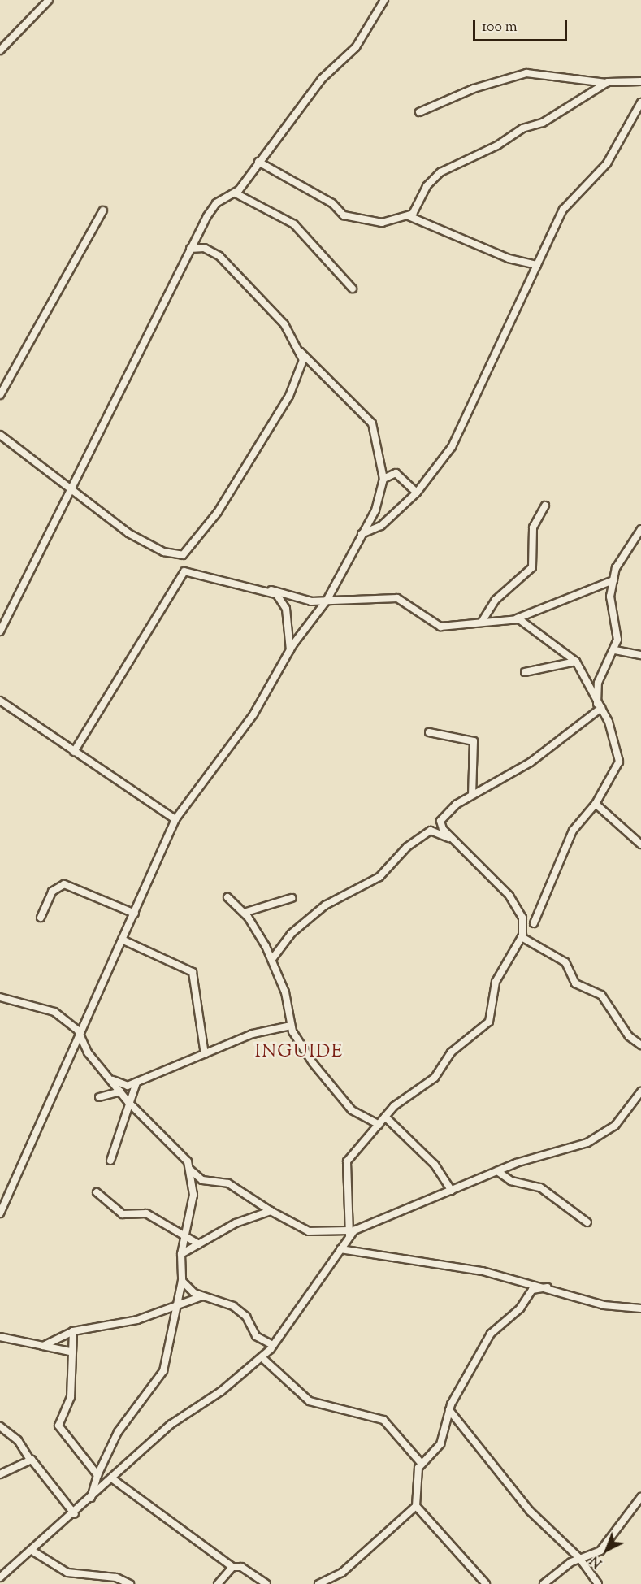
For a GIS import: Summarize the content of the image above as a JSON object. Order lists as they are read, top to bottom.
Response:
{
  "districts": ["INGUIDE"],
  "scale_bar": "100 m",
  "north": "bottom left"
}
